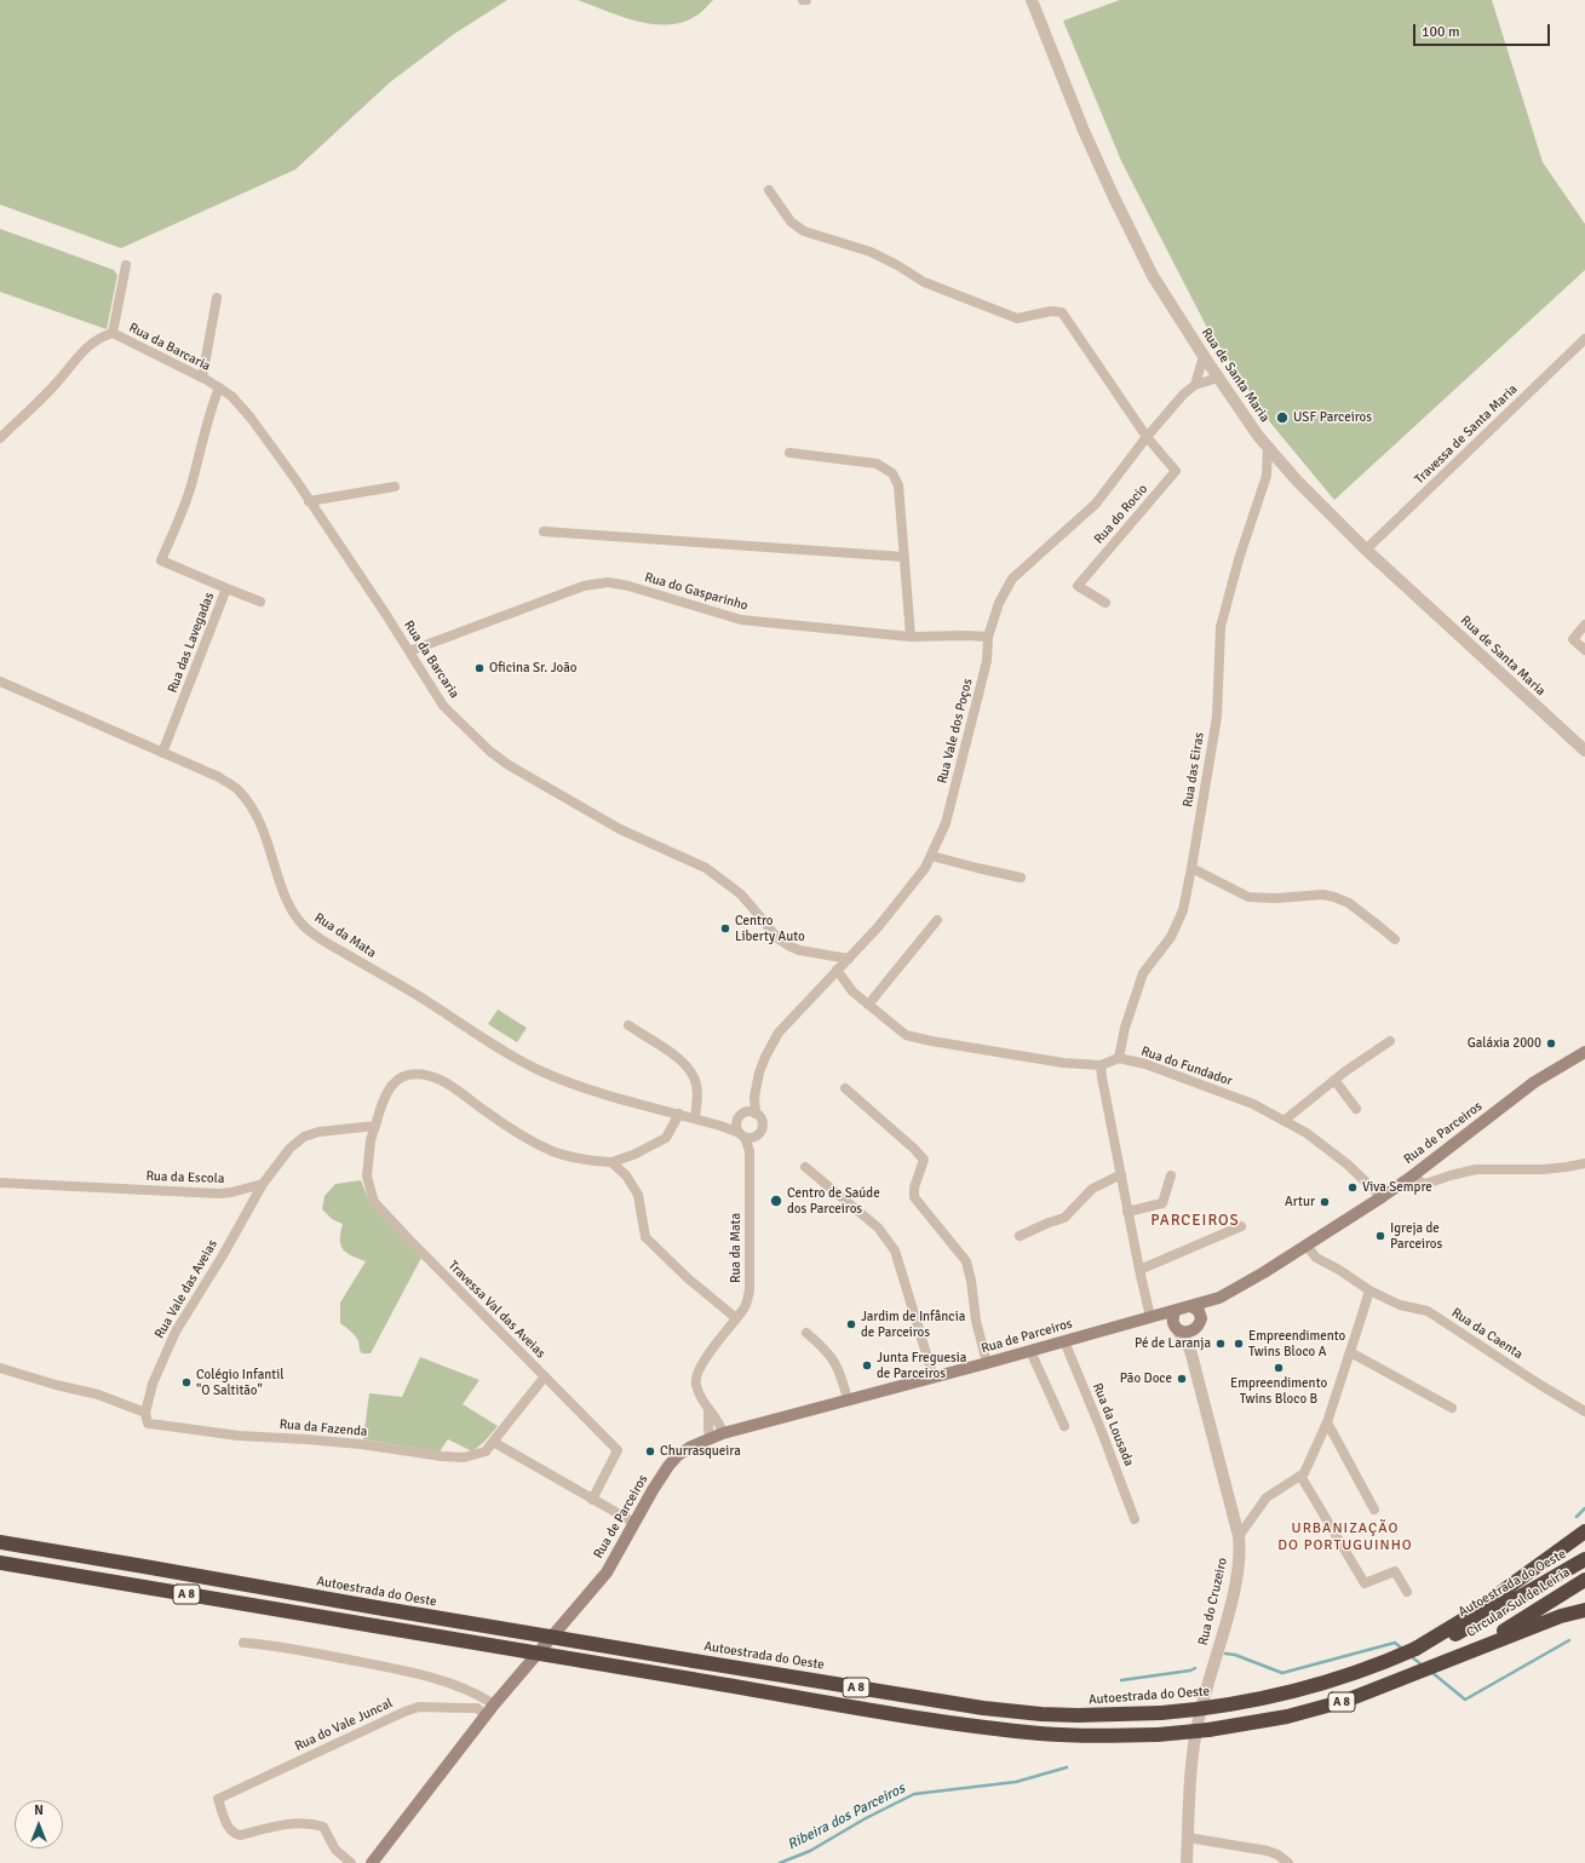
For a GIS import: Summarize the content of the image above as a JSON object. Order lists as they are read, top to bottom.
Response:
{
  "streets": {
    "highway": ["Autoestrada do Oeste", "A 8", "Circular Sul de Leiria"],
    "main road": ["Rua de Parceiros"],
    "street": [
      "Rua da Barcaria",
      "Rua de Santa Maria",
      "Travessa de Santa Maria",
      "Rua do Rocio",
      "Rua do Gasparinho",
      "Rua das Lavegadas",
      "Rua Vale dos Poços",
      "Rua das Eiras",
      "Rua da Mata",
      "Rua do Fundador",
      "Rua da Escola",
      "Rua Vale das Aveias",
      "Travessa Val das Aveias",
      "Rua da Caenta",
      "Rua da Lousada",
      "Rua da Fazenda",
      "Rua do Cruzeiro",
      "Rua do Vale Juncal"
    ]
  },
  "crossings": [
    ["Rua da Barcaria", "Rua do Gasparinho"],
    ["Rua da Barcaria", "Rua das Lavegadas"],
    ["Rua da Barcaria", "Rua Vale dos Poços"],
    ["Rua de Santa Maria", "Travessa de Santa Maria"],
    ["Rua de Santa Maria", "Rua Vale dos Poços"],
    ["Rua de Santa Maria", "Rua das Eiras"],
    ["Rua do Rocio", "Rua Vale dos Poços"],
    ["Rua do Gasparinho", "Rua Vale dos Poços"],
    ["Rua das Lavegadas", "Rua da Mata"],
    ["Rua Vale dos Poços", "Rua da Mata"],
    ["Rua das Eiras", "Rua do Fundador"],
    ["Rua da Mata", "Rua de Parceiros"],
    ["Rua do Fundador", "Rua de Parceiros"],
    ["Rua de Parceiros", "Rua da Caenta"],
    ["Rua de Parceiros", "Rua da Lousada"],
    ["Rua de Parceiros", "Rua do Cruzeiro"],
    ["Rua de Parceiros", "Rua do Vale Juncal"],
    ["Rua da Escola", "Rua Vale das Aveias"],
    ["Rua Vale das Aveias", "Rua da Fazenda"],
    ["A 8", "Circular Sul de Leiria"]
  ],
  "districts": ["PARCEIROS", "URBANIZAÇÃO DO PORTUGUINHO"],
  "water": ["Ribeira dos Parceiros"],
  "places": [
    "USF Parceiros",
    "Oficina Sr. João",
    "Centro Liberty Auto",
    "Galáxia 2000",
    "Viva Sempre",
    "Centro de Saúde dos Parceiros",
    "Artur",
    "Igreja de Parceiros",
    "Jardim de Infância de Parceiros",
    "Pé de Laranja",
    "Empreendimento Twins Bloco A",
    "Junta Freguesia de Parceiros",
    "Empreendimento Twins Bloco B",
    "Pão Doce",
    "Colégio Infantil \"O Saltitão\"",
    "Churrasqueira"
  ],
  "scale_bar": "100 m",
  "north": "top"
}
